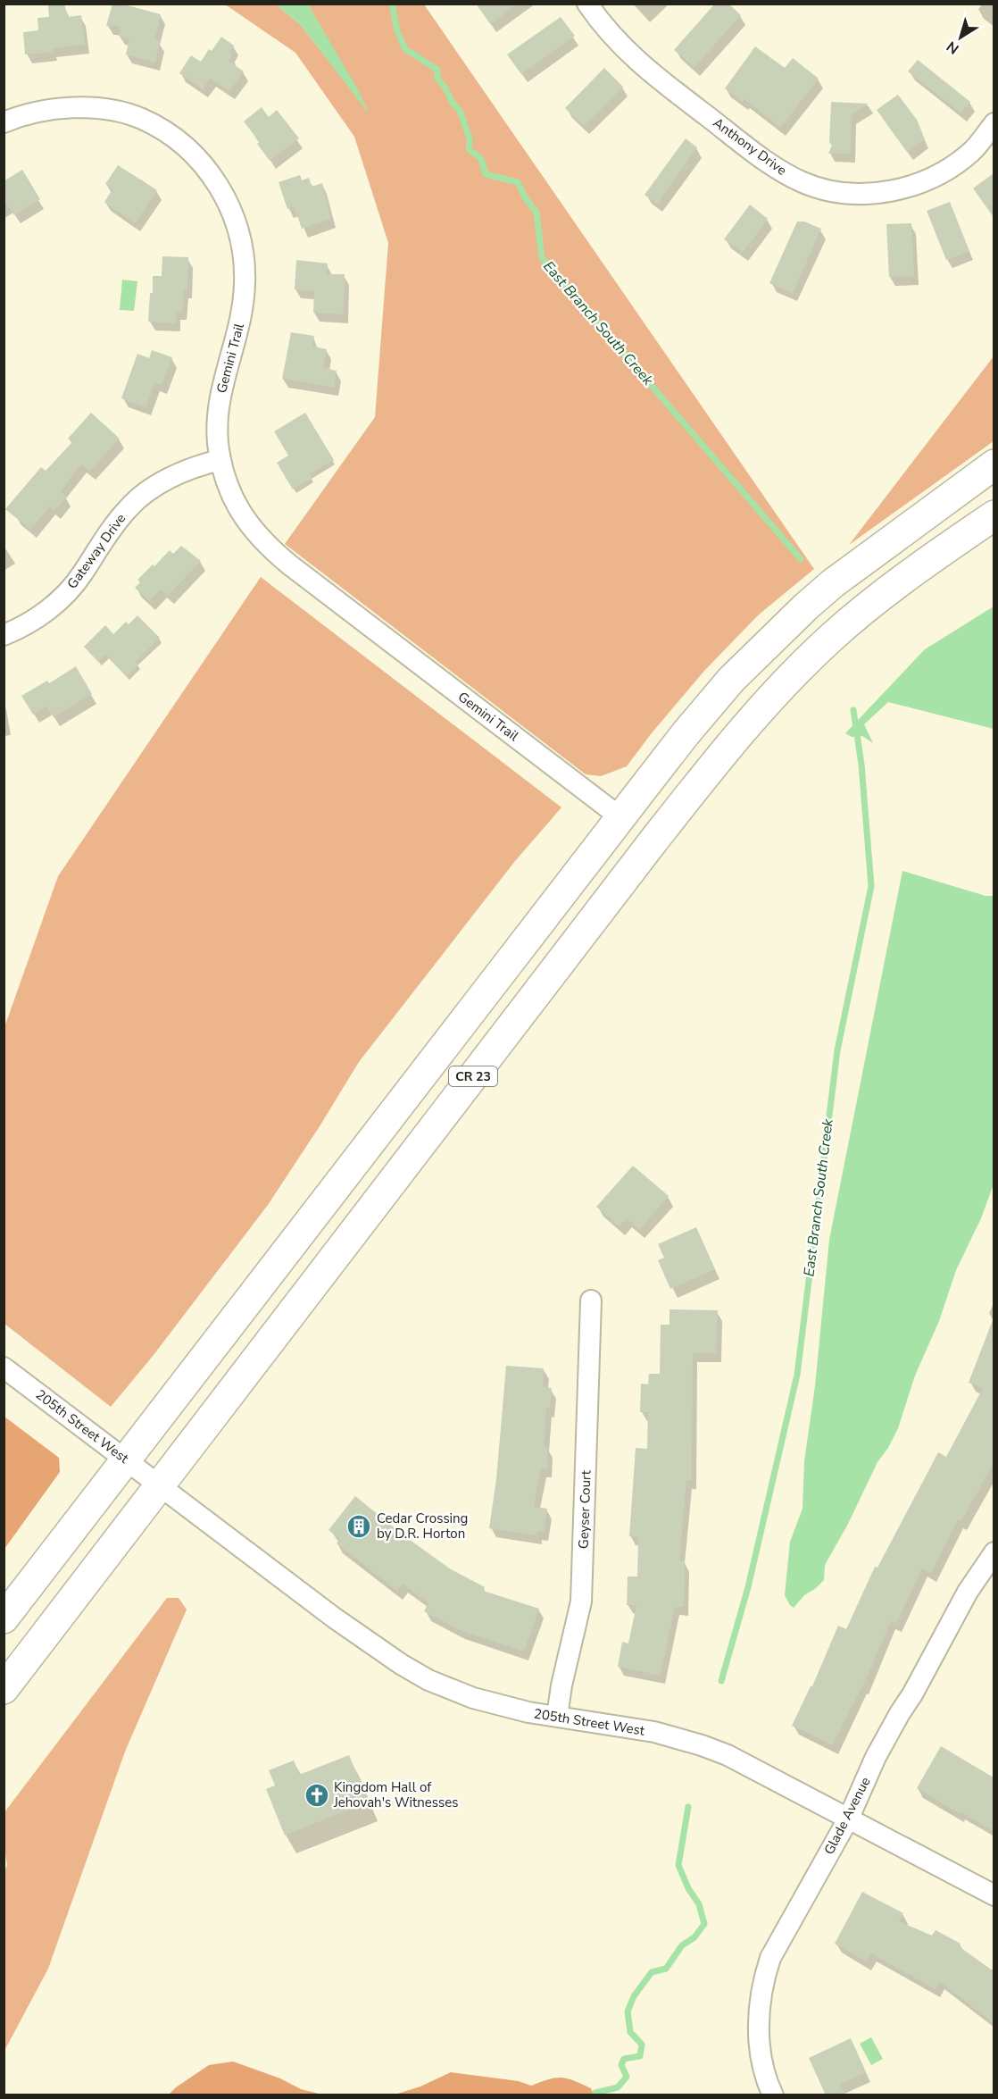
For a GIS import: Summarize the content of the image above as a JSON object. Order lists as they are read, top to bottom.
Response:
{
  "streets": {
    "main road": ["CR 23"],
    "street": [
      "Anthony Drive",
      "Gemini Trail",
      "Gateway Drive",
      "205th Street West",
      "Geyser Court",
      "Glade Avenue"
    ]
  },
  "crossings": [
    ["Gemini Trail", "Gateway Drive"],
    ["Gemini Trail", "CR 23"],
    ["CR 23", "205th Street West"],
    ["205th Street West", "Geyser Court"],
    ["205th Street West", "Glade Avenue"]
  ],
  "water": ["East Branch South Creek"],
  "places": {
    "building": ["Cedar Crossing by D.R. Horton"],
    "church": ["Kingdom Hall of Jehovah's Witnesses"]
  },
  "north": "bottom left"
}
